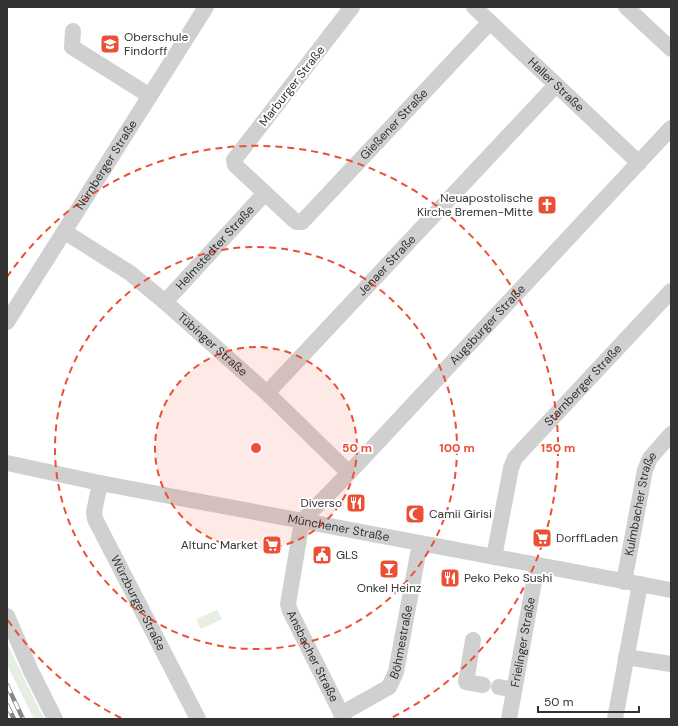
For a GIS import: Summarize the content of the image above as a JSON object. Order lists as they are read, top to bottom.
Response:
{
  "streets": {
    "street": [
      "Haller Straße",
      "Marburger Straße",
      "Gießener Straße",
      "Nürnberger Straße",
      "Helmstedter Straße",
      "Jenaer Straße",
      "Augsburger Straße",
      "Tübinger Straße",
      "Starnberger Straße",
      "Kulmbacher Straße",
      "Münchener Straße",
      "Würzburger Straße",
      "Böhmestraße",
      "Frielinger Straße",
      "Ansbacher Straße"
    ]
  },
  "crossings": [
    ["Haller Straße", "Gießener Straße"],
    ["Haller Straße", "Jenaer Straße"],
    ["Haller Straße", "Augsburger Straße"],
    ["Marburger Straße", "Gießener Straße"],
    ["Marburger Straße", "Helmstedter Straße"],
    ["Gießener Straße", "Helmstedter Straße"],
    ["Nürnberger Straße", "Tübinger Straße"],
    ["Helmstedter Straße", "Tübinger Straße"],
    ["Jenaer Straße", "Tübinger Straße"],
    ["Augsburger Straße", "Tübinger Straße"],
    ["Augsburger Straße", "Münchener Straße"],
    ["Augsburger Straße", "Ansbacher Straße"],
    ["Starnberger Straße", "Münchener Straße"],
    ["Kulmbacher Straße", "Münchener Straße"],
    ["Münchener Straße", "Würzburger Straße"],
    ["Münchener Straße", "Böhmestraße"],
    ["Münchener Straße", "Frielinger Straße"],
    ["Münchener Straße", "Ansbacher Straße"],
    ["Böhmestraße", "Ansbacher Straße"]
  ],
  "places": {
    "school or university": ["Oberschule Findorff"],
    "church": ["Neuapostolische Kirche Bremen-Mitte"],
    "restaurant": ["Diverso", "Peko Peko Sushi"],
    "mosque": ["Camii Girisi"],
    "supermarket": ["DorffLaden", "Altunc Market"],
    "public building": ["GLS"],
    "bar": ["Onkel Heinz"]
  },
  "scale_bar": "50 m",
  "rings": ["50 m", "100 m", "150 m"]
}
